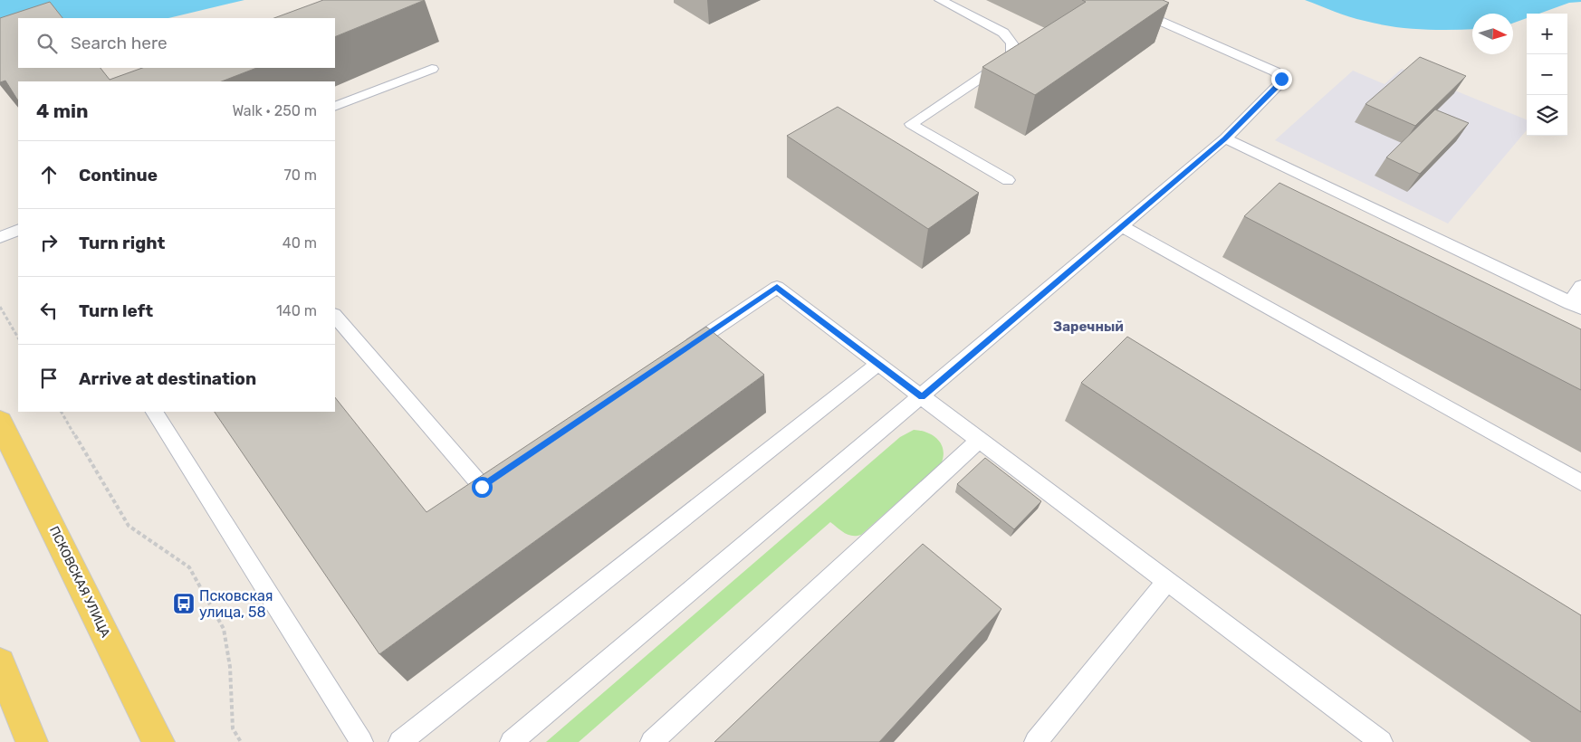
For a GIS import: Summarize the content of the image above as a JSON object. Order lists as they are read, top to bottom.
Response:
{
  "streets": {
    "main road": ["ПСКОВСКАЯ УЛИЦА"]
  },
  "districts": ["Заречный"],
  "places": {
    "bus stop": ["Псковская улица, 58"]
  },
  "north": "right",
  "page": {
    "map_buttons": ["+", "−"],
    "search": "Search here",
    "heading": ["4 min", "Walk · 250 m"],
    "list": [
      ["Continue", "70 m"],
      ["Turn right", "40 m"],
      ["Turn left", "140 m"],
      "Arrive at destination"
    ]
  }
}
